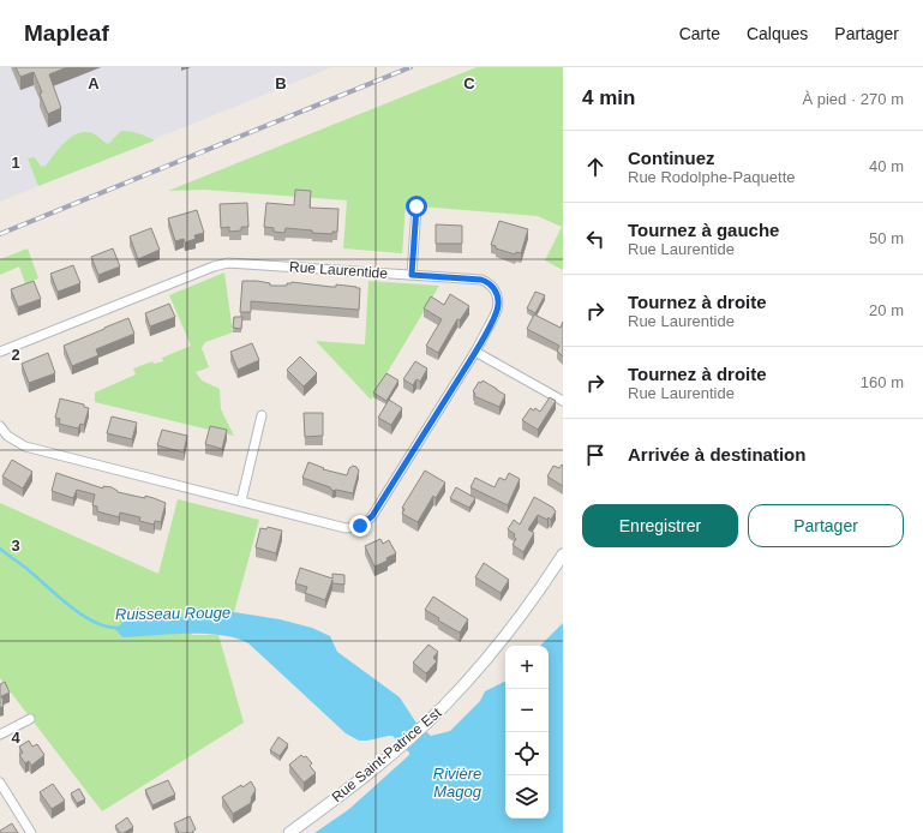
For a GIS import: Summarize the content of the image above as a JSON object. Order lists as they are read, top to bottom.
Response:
{
  "streets": {
    "street": ["Rue Laurentide", "Rue Saint-Patrice Est"]
  },
  "water": ["Ruisseau Rouge", "Rivière Magog"],
  "page": {
    "header": "Mapleaf",
    "nav": ["Carte", "Calques", "Partager"],
    "heading": ["4 min", "À pied · 270 m"],
    "list": [
      ["Continuez", "Rue Rodolphe-Paquette", "40 m"],
      ["Tournez à gauche", "Rue Laurentide", "50 m"],
      ["Tournez à droite", "Rue Laurentide", "20 m"],
      ["Tournez à droite", "Rue Laurentide", "160 m"],
      "Arrivée à destination"
    ],
    "buttons": ["Enregistrer", "Partager"],
    "map_buttons": ["+", "−"]
  },
  "grid": {
    "columns": ["A", "B", "C"],
    "rows": [
      "1",
      "2",
      "3",
      "4"
    ]
  }
}
